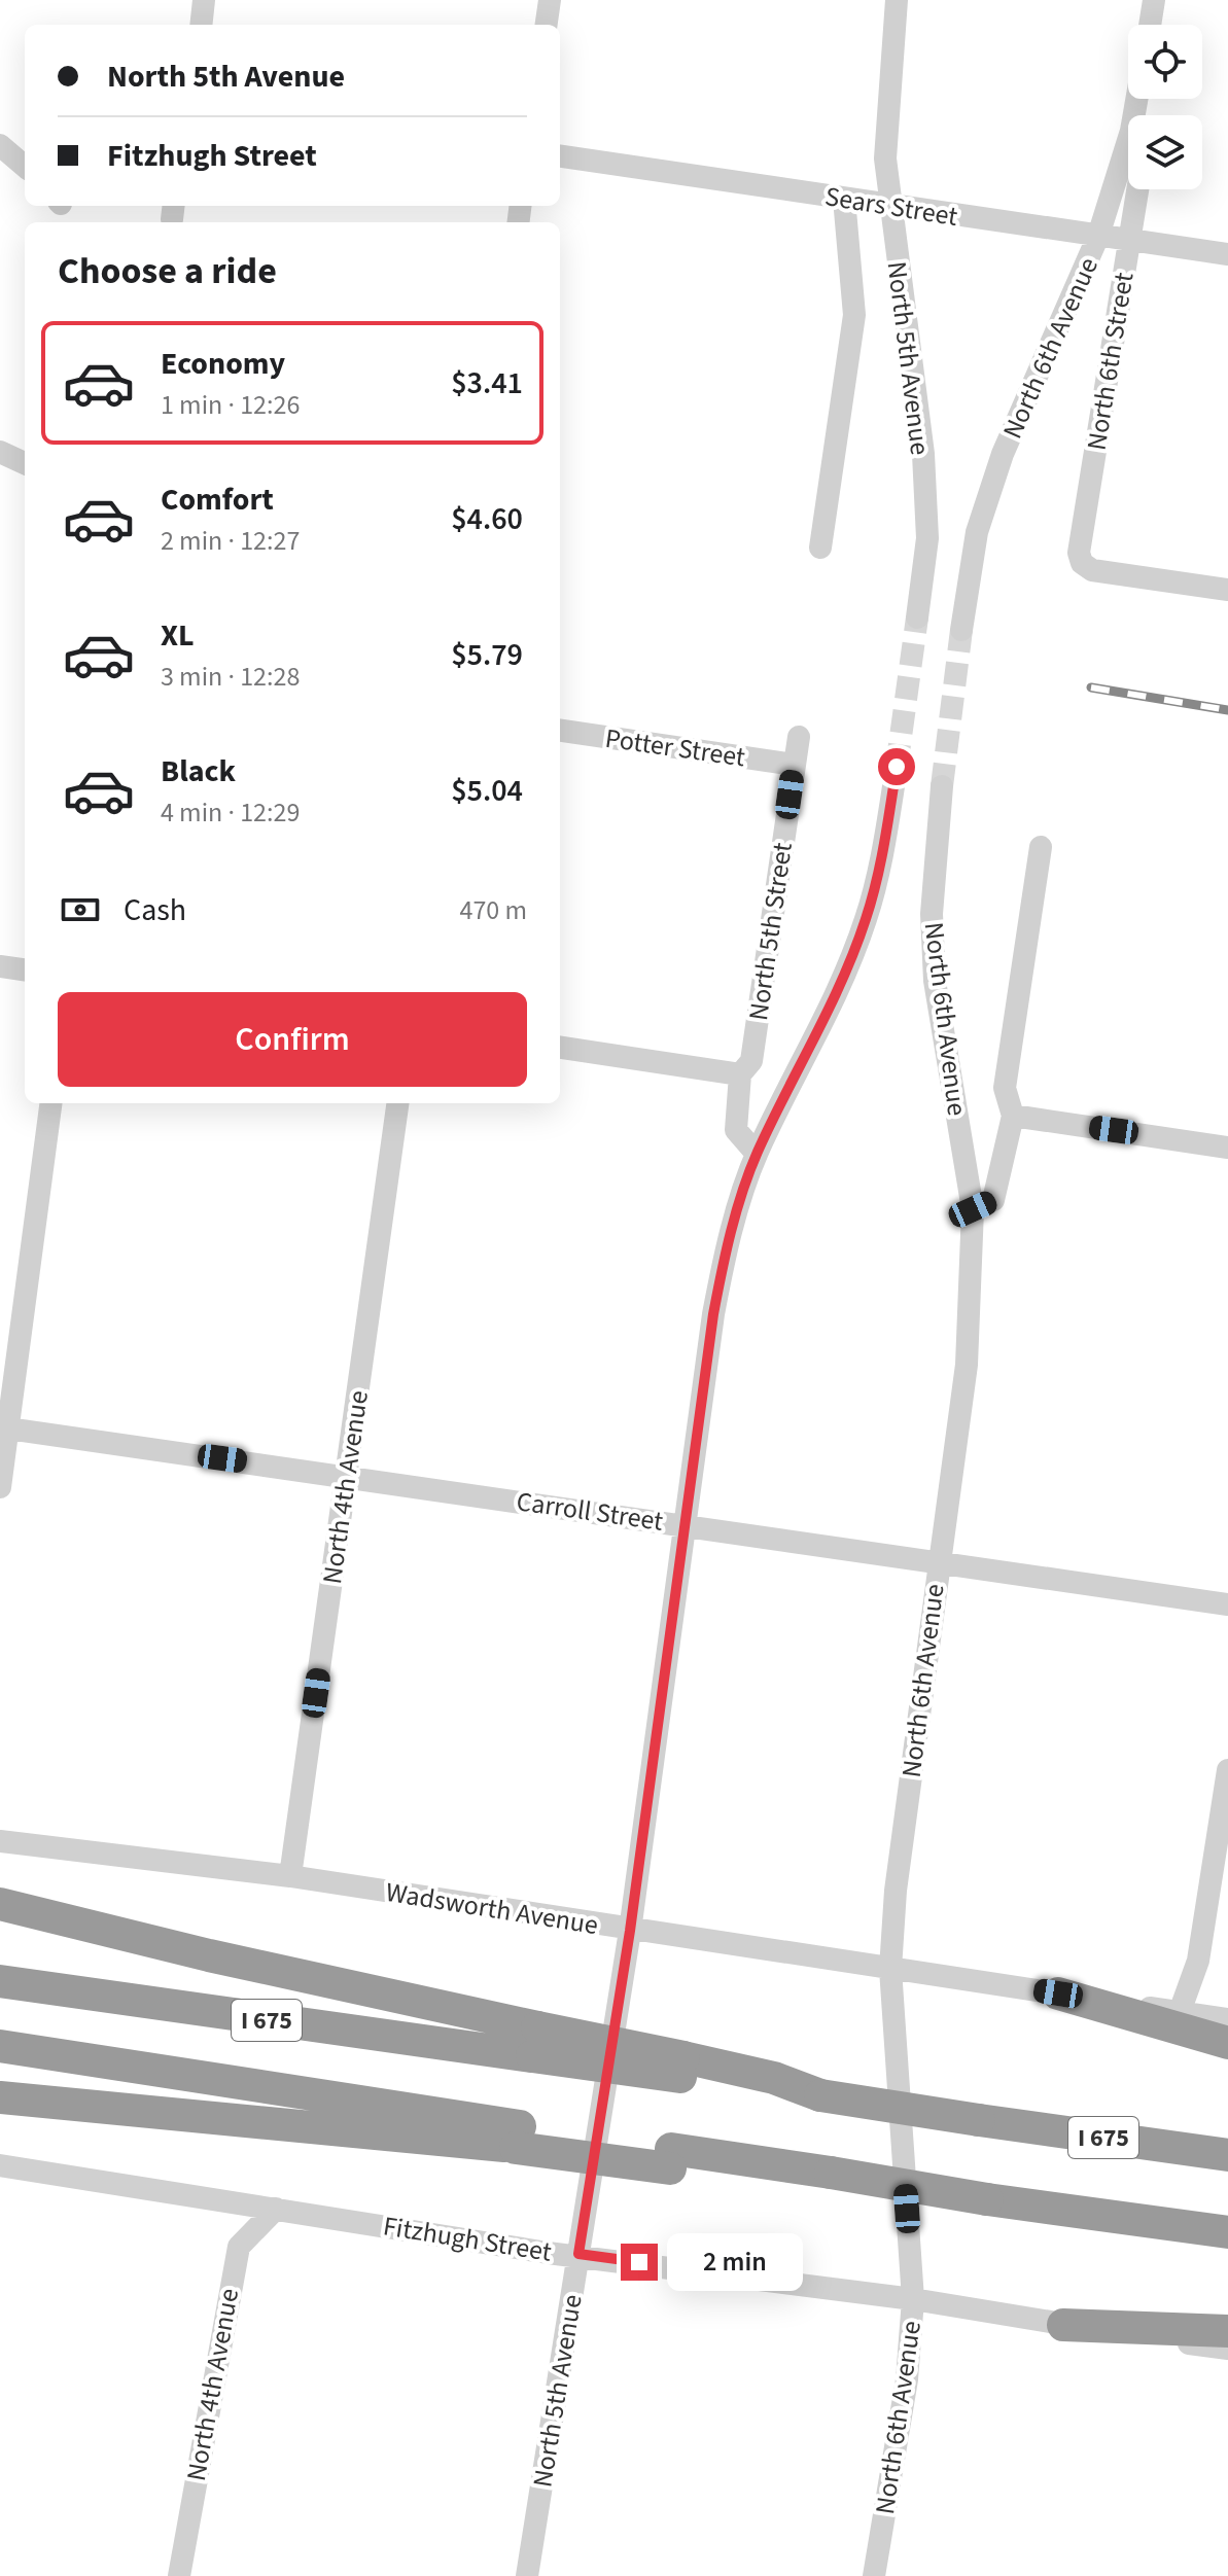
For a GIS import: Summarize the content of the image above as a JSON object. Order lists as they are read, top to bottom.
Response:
{
  "streets": {
    "highway": ["I 675"],
    "street": [
      "Sears Street",
      "North 6th Avenue",
      "North 5th Avenue",
      "North 6th Street",
      "Potter Street",
      "North 5th Street",
      "North 4th Avenue",
      "Carroll Street",
      "Wadsworth Avenue",
      "Fitzhugh Street"
    ]
  },
  "crossings": [
    ["Sears Street", "North 6th Avenue"],
    ["Sears Street", "North 5th Avenue"],
    ["Sears Street", "North 6th Street"],
    ["North 6th Avenue", "Carroll Street"],
    ["North 6th Avenue", "Wadsworth Avenue"],
    ["North 6th Avenue", "Fitzhugh Street"],
    ["North 5th Avenue", "North 5th Street"],
    ["North 5th Avenue", "Carroll Street"],
    ["North 5th Avenue", "Wadsworth Avenue"],
    ["North 5th Avenue", "Fitzhugh Street"],
    ["Potter Street", "North 5th Street"],
    ["North 4th Avenue", "Carroll Street"],
    ["North 4th Avenue", "Wadsworth Avenue"],
    ["North 4th Avenue", "Fitzhugh Street"]
  ],
  "page": {
    "banner": ["North 5th Avenue", "Fitzhugh Street"],
    "heading": "Choose a ride",
    "list": [
      {
        "name": "Economy",
        "note": "1 min · 12:26",
        "value": "$3.41"
      },
      {
        "name": "Comfort",
        "note": "2 min · 12:27",
        "value": "$4.60"
      },
      {
        "name": "XL",
        "note": "3 min · 12:28",
        "value": "$5.79"
      },
      {
        "name": "Black",
        "note": "4 min · 12:29",
        "value": "$5.04"
      }
    ],
    "pay": ["Cash", "470 m"],
    "buttons": "Confirm",
    "bubble": "2 min"
  }
}
